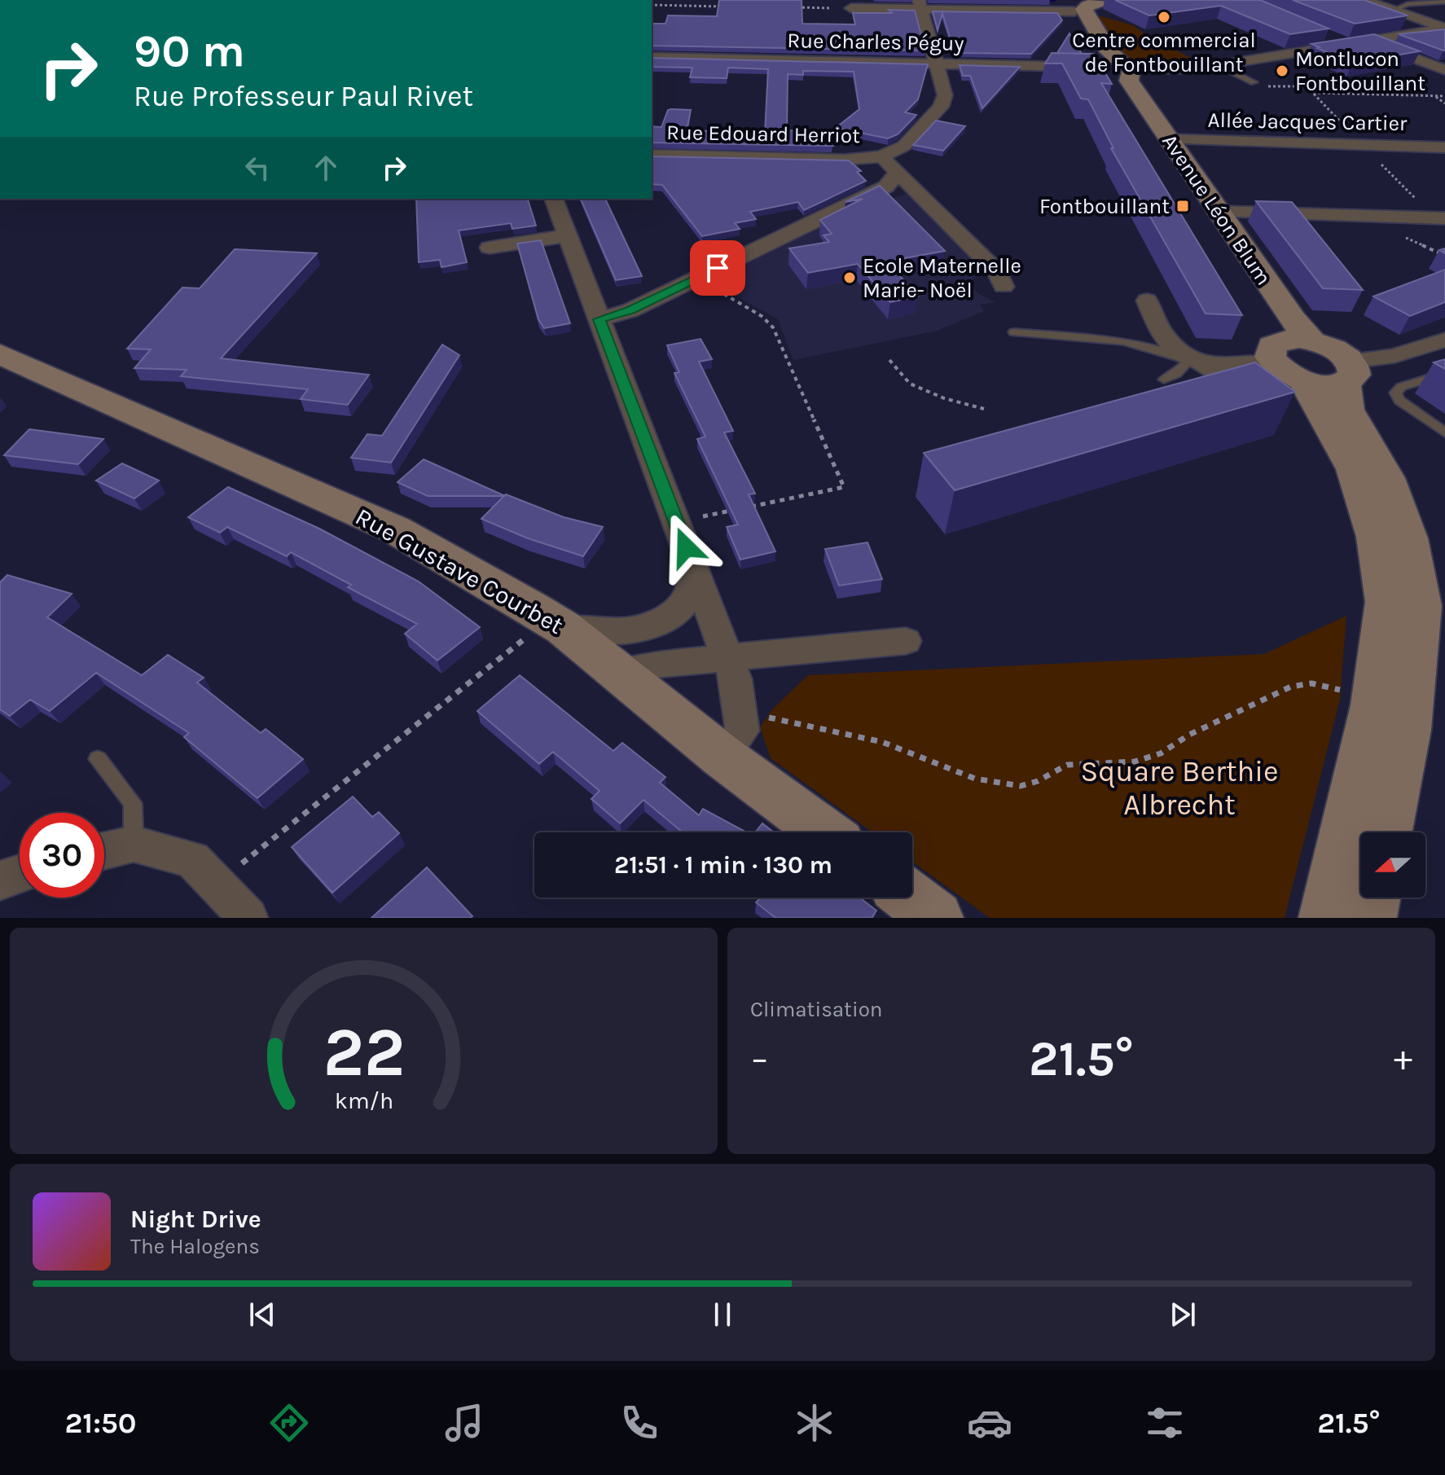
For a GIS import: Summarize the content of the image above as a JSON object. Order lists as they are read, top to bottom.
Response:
{
  "streets": {
    "main road": ["Avenue Léon Blum", "Rue Gustave Courbet"],
    "street": ["Rue Charles Péguy", "Allée Jacques Cartier", "Rue Edouard Herriot"]
  },
  "crossings": [
    ["Rue Charles Péguy", "Rue Edouard Herriot"],
    ["Rue Charles Péguy", "Avenue Léon Blum"],
    ["Allée Jacques Cartier", "Avenue Léon Blum"]
  ],
  "parks": ["Square Berthie Albrecht"],
  "places": {
    "other": ["Centre commercial de Fontbouillant", "Montlucon Fontbouillant", "Ecole Maternelle Marie- Noël"],
    "transit": ["Fontbouillant"]
  },
  "north": "left",
  "page": {
    "turn": ["90 m", "Rue Professeur Paul Rivet"],
    "limit": "30",
    "trip": "21:51 · 1 min · 130 m",
    "tile": "Climatisation",
    "heat": ["−", "21.5°", "+"],
    "song": ["Night Drive", "The Halogens"],
    "tabs": ["21:50", "21.5°"],
    "gauge": ["22", "km/h"]
  }
}
